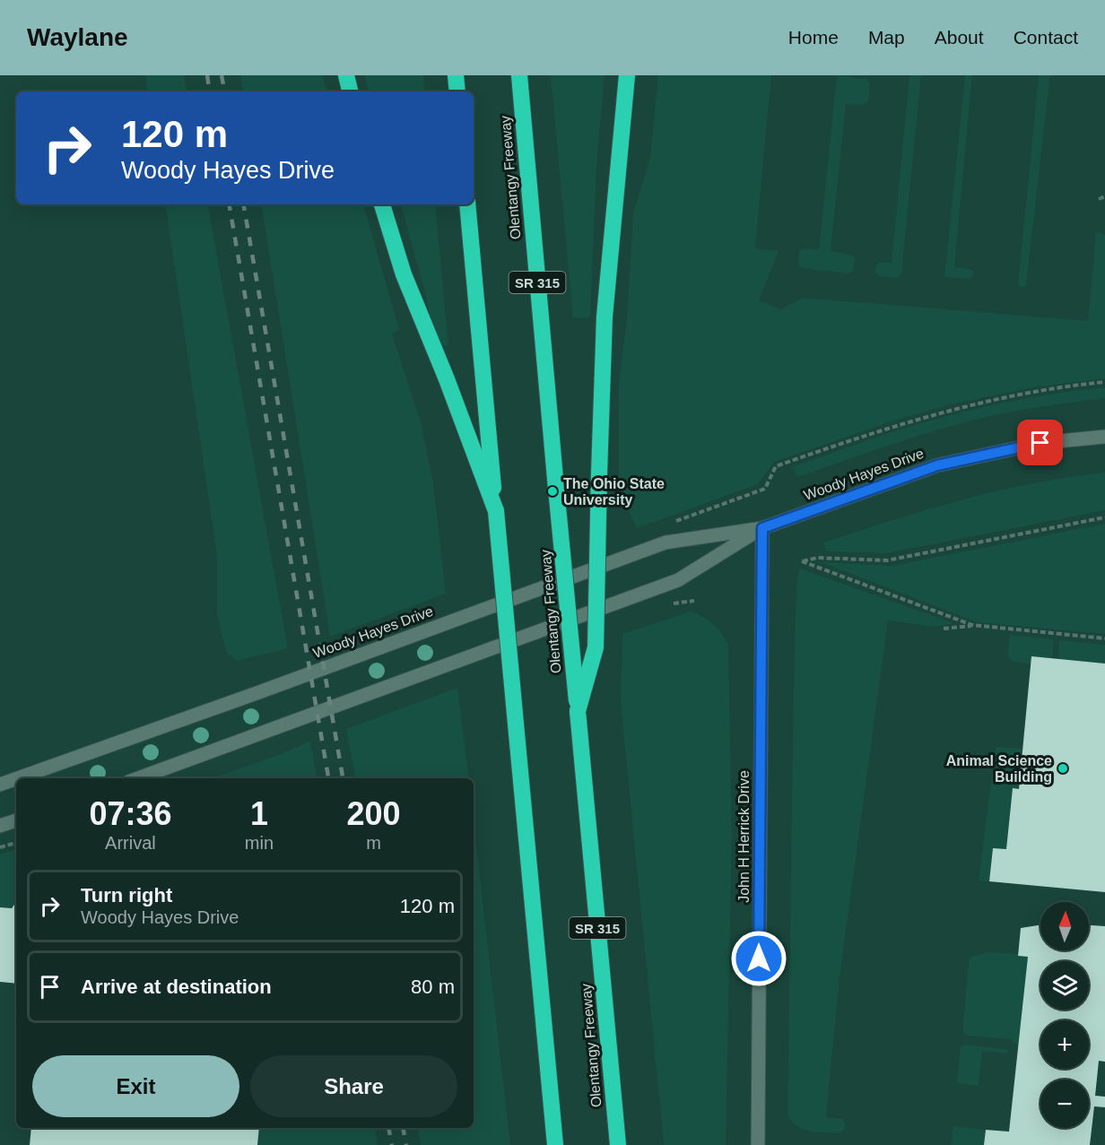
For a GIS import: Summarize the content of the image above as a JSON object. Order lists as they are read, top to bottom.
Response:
{
  "streets": {
    "highway": ["Olentangy Freeway", "SR 315"],
    "street": ["Woody Hayes Drive", "John H Herrick Drive"]
  },
  "crossings": [
    ["Woody Hayes Drive", "John H Herrick Drive"]
  ],
  "places": ["The Ohio State University", "Animal Science Building"],
  "north": "top",
  "page": {
    "header": "Waylane",
    "nav": [
      "Home",
      "Map",
      "About",
      "Contact"
    ],
    "turn": ["120 m", "Woody Hayes Drive"],
    "eta": [
      "07:36",
      "Arrival",
      "1",
      "min",
      "200",
      "m"
    ],
    "list": [
      {
        "name": "Turn right",
        "note": "Woody Hayes Drive",
        "value": "120 m"
      },
      {
        "name": "Arrive at destination",
        "value": "80 m"
      }
    ],
    "map_buttons": ["+", "−"],
    "buttons": ["Exit", "Share"]
  }
}
